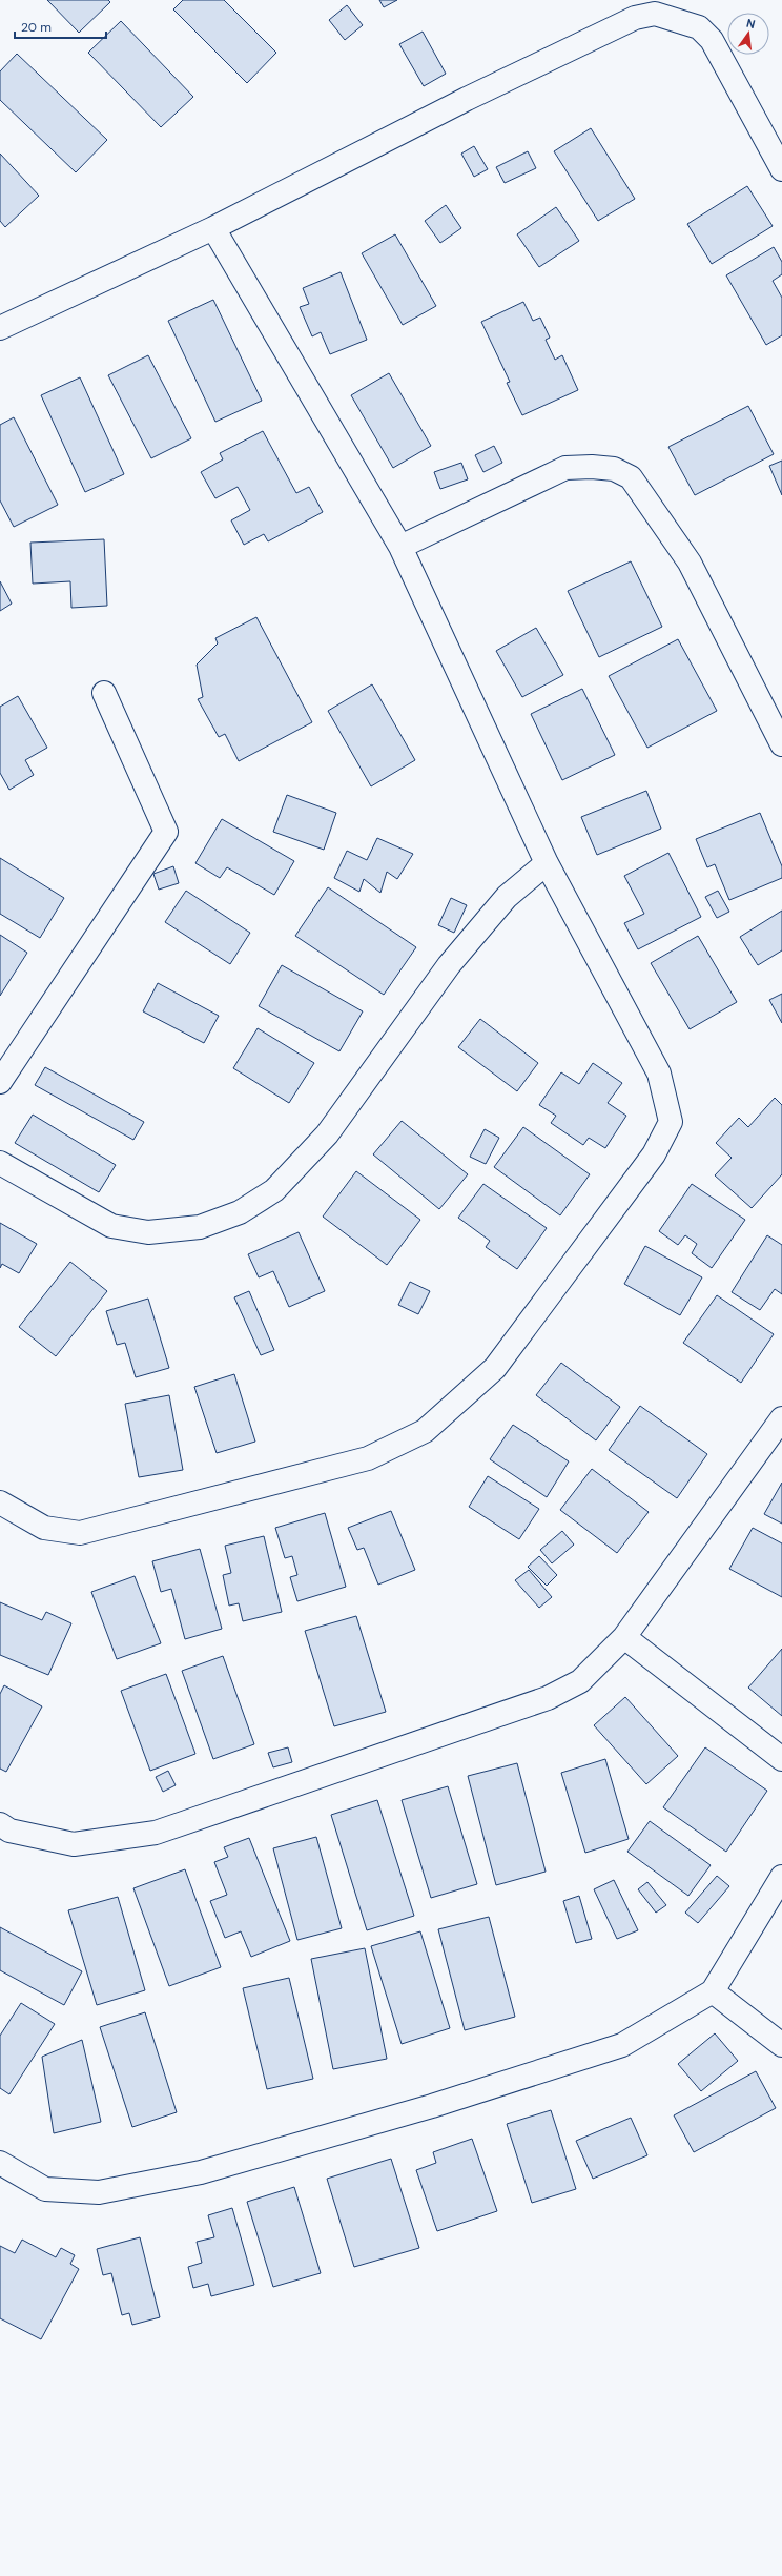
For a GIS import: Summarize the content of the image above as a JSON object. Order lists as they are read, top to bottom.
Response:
{
  "scale_bar": "20 m",
  "north": "top"
}
